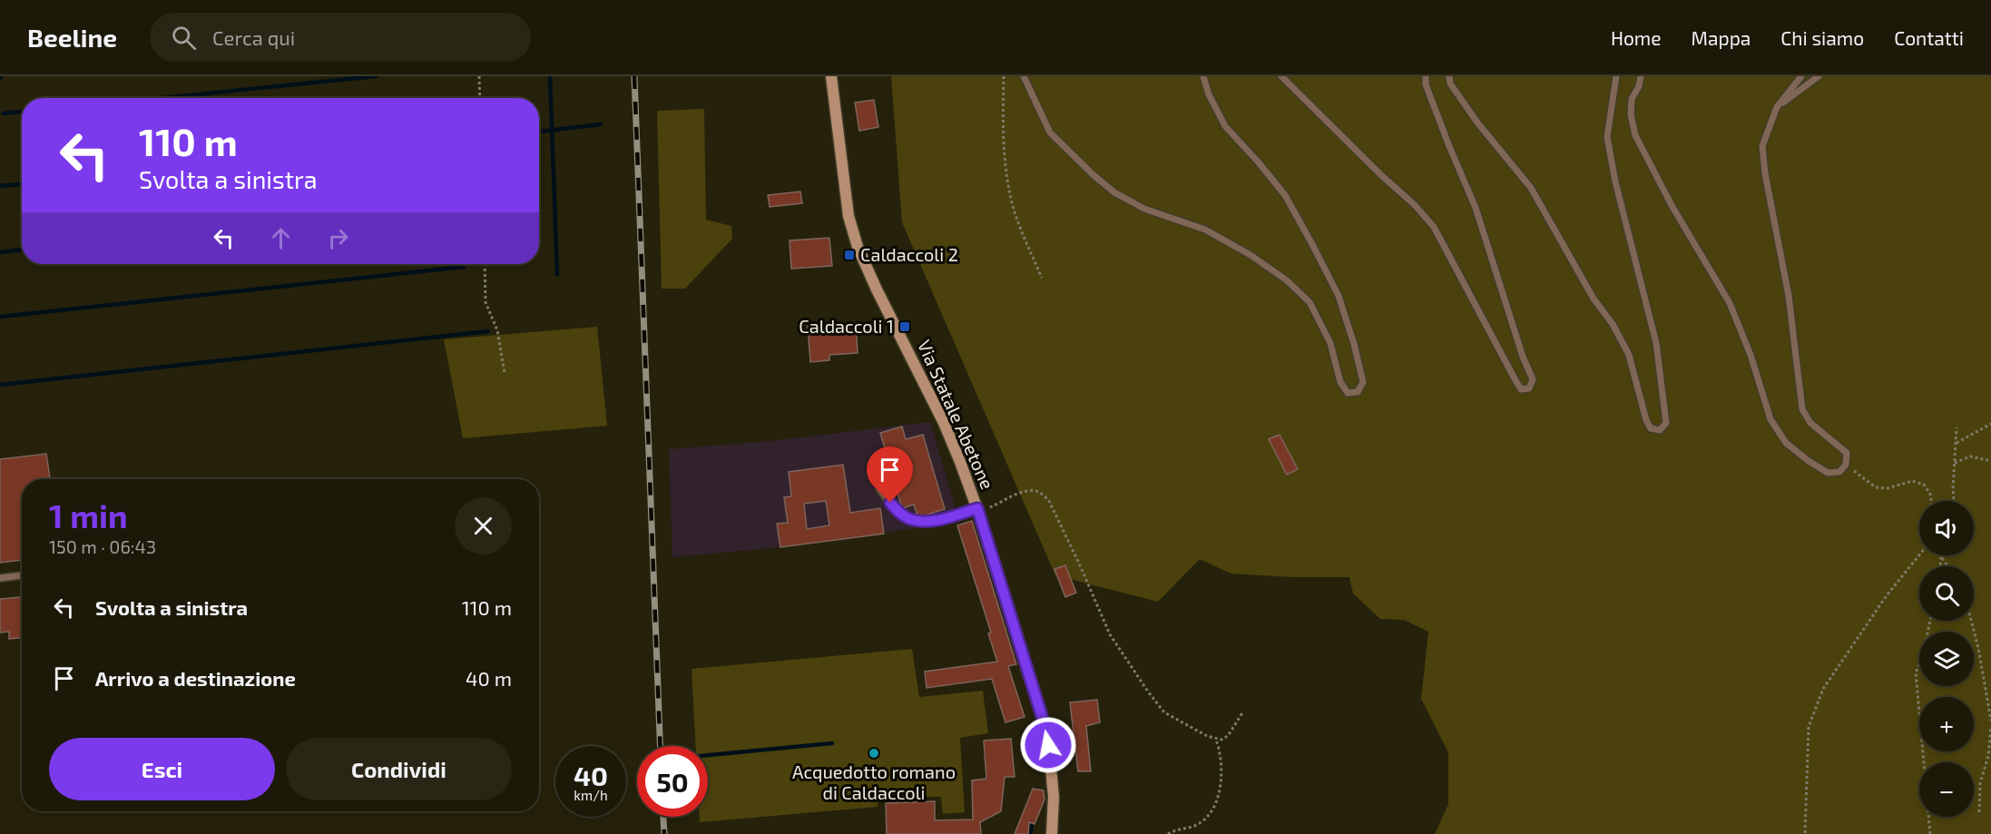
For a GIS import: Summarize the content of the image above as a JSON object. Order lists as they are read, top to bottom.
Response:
{
  "streets": {
    "main road": ["Via Statale Abetone"]
  },
  "places": {
    "transit": ["Caldaccoli 2", "Caldaccoli 1"],
    "other": ["Acquedotto romano di Caldaccoli"]
  },
  "page": {
    "header": "Beeline",
    "search": "Cerca qui",
    "nav": [
      "Home",
      "Mappa",
      "Chi siamo",
      "Contatti"
    ],
    "turn": ["110 m", "Svolta a sinistra"],
    "heading": ["1 min", "150 m · 06:43"],
    "map_buttons": ["+", "−"],
    "list": [
      {
        "name": "Svolta a sinistra",
        "value": "110 m"
      },
      {
        "name": "Arrivo a destinazione",
        "value": "40 m"
      }
    ],
    "buttons": ["Esci", "Condividi"],
    "speed": "40 km/h",
    "limit": "50"
  }
}
